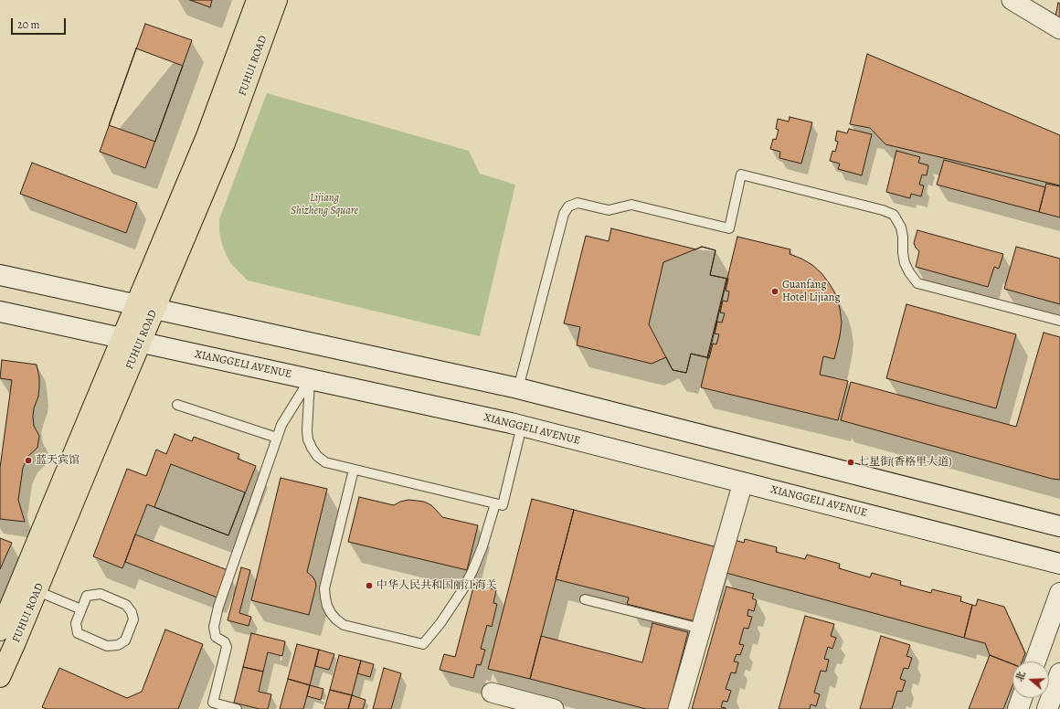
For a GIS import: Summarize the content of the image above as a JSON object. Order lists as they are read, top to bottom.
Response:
{
  "streets": {
    "main road": ["FUHUI ROAD", "XIANGGELI AVENUE"]
  },
  "crossings": [
    ["FUHUI ROAD", "XIANGGELI AVENUE"]
  ],
  "parks": ["Lijiang Shizheng Square"],
  "places": [
    "Guanfang Hotel Lijiang",
    "蓝天宾馆",
    "七星街(香格里大道)",
    "中华人民共和国丽江海关"
  ],
  "scale_bar": "20 m",
  "north": "left"
}
